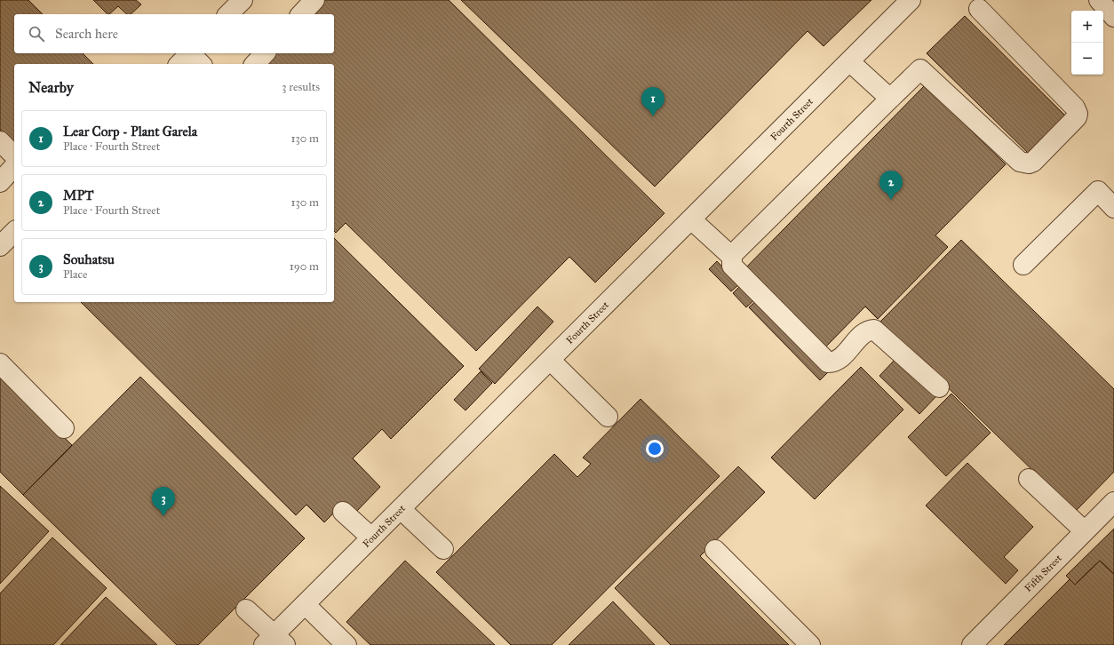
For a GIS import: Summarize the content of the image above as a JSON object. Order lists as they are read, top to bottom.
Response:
{
  "streets": {
    "street": ["Fourth Street", "Fifth Street"]
  },
  "page": {
    "map_buttons": ["+", "−"],
    "search": "Search here",
    "heading": ["Nearby", "3 results"],
    "pins": ["1", "2", "3"],
    "list": [
      {
        "mark": "1",
        "name": "Lear Corp - Plant Garela",
        "note": "Place · Fourth Street",
        "value": "130 m"
      },
      {
        "mark": "2",
        "name": "MPT",
        "note": "Place · Fourth Street",
        "value": "130 m"
      },
      {
        "mark": "3",
        "name": "Souhatsu",
        "note": "Place",
        "value": "190 m"
      }
    ]
  }
}
